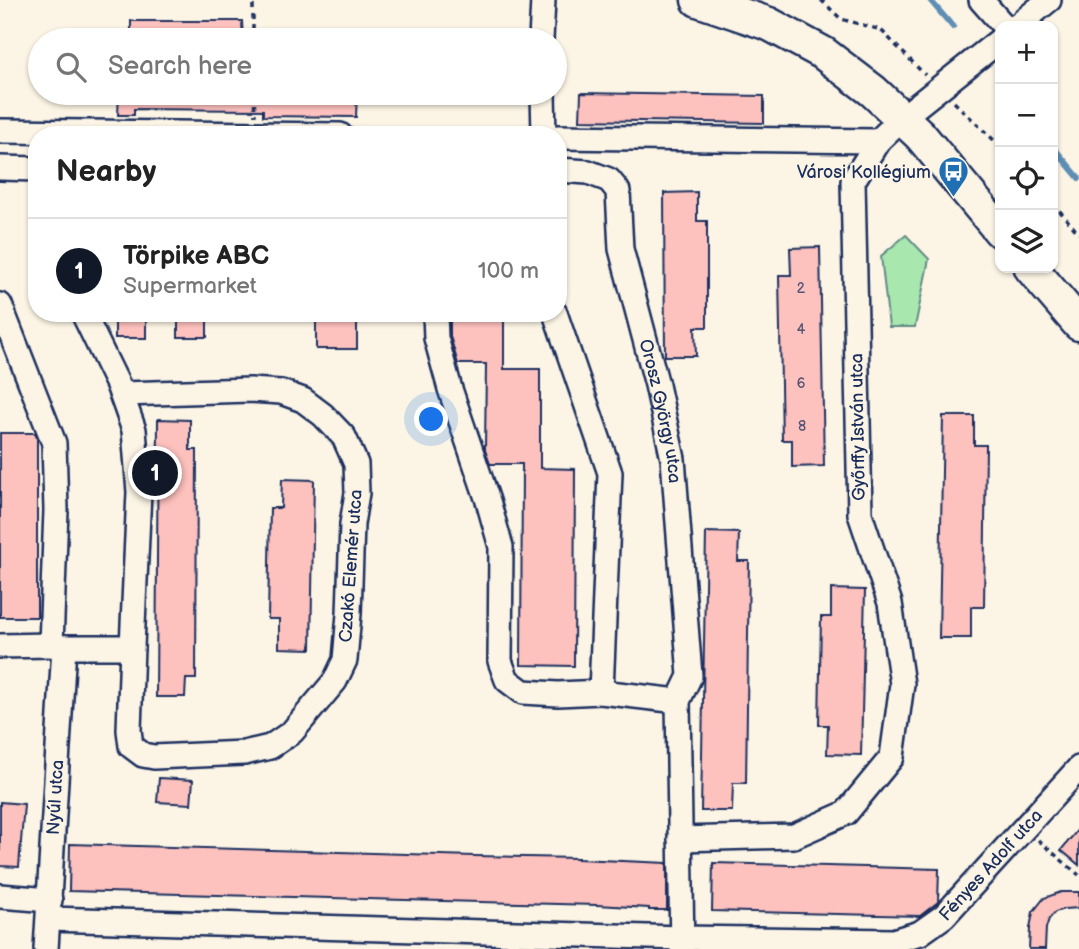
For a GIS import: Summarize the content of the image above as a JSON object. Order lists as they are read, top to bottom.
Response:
{
  "streets": {
    "street": [
      "Orosz György utca",
      "Győrffy István utca",
      "Czakó Elemér utca",
      "Nyúl utca",
      "Fényes Adolf utca"
    ]
  },
  "crossings": [
    ["Orosz György utca", "Győrffy István utca"],
    ["Orosz György utca", "Fényes Adolf utca"],
    ["Nyúl utca", "Fényes Adolf utca"]
  ],
  "places": {
    "bus stop": ["Városi Kollégium"]
  },
  "house_numbers": [
    "2",
    "4",
    "6",
    "8"
  ],
  "page": {
    "map_buttons": ["+", "−"],
    "search": "Search here",
    "heading": "Nearby",
    "list": [
      {
        "mark": "1",
        "name": "Törpike ABC",
        "note": "Supermarket",
        "value": "100 m"
      }
    ],
    "pins": "1"
  }
}
